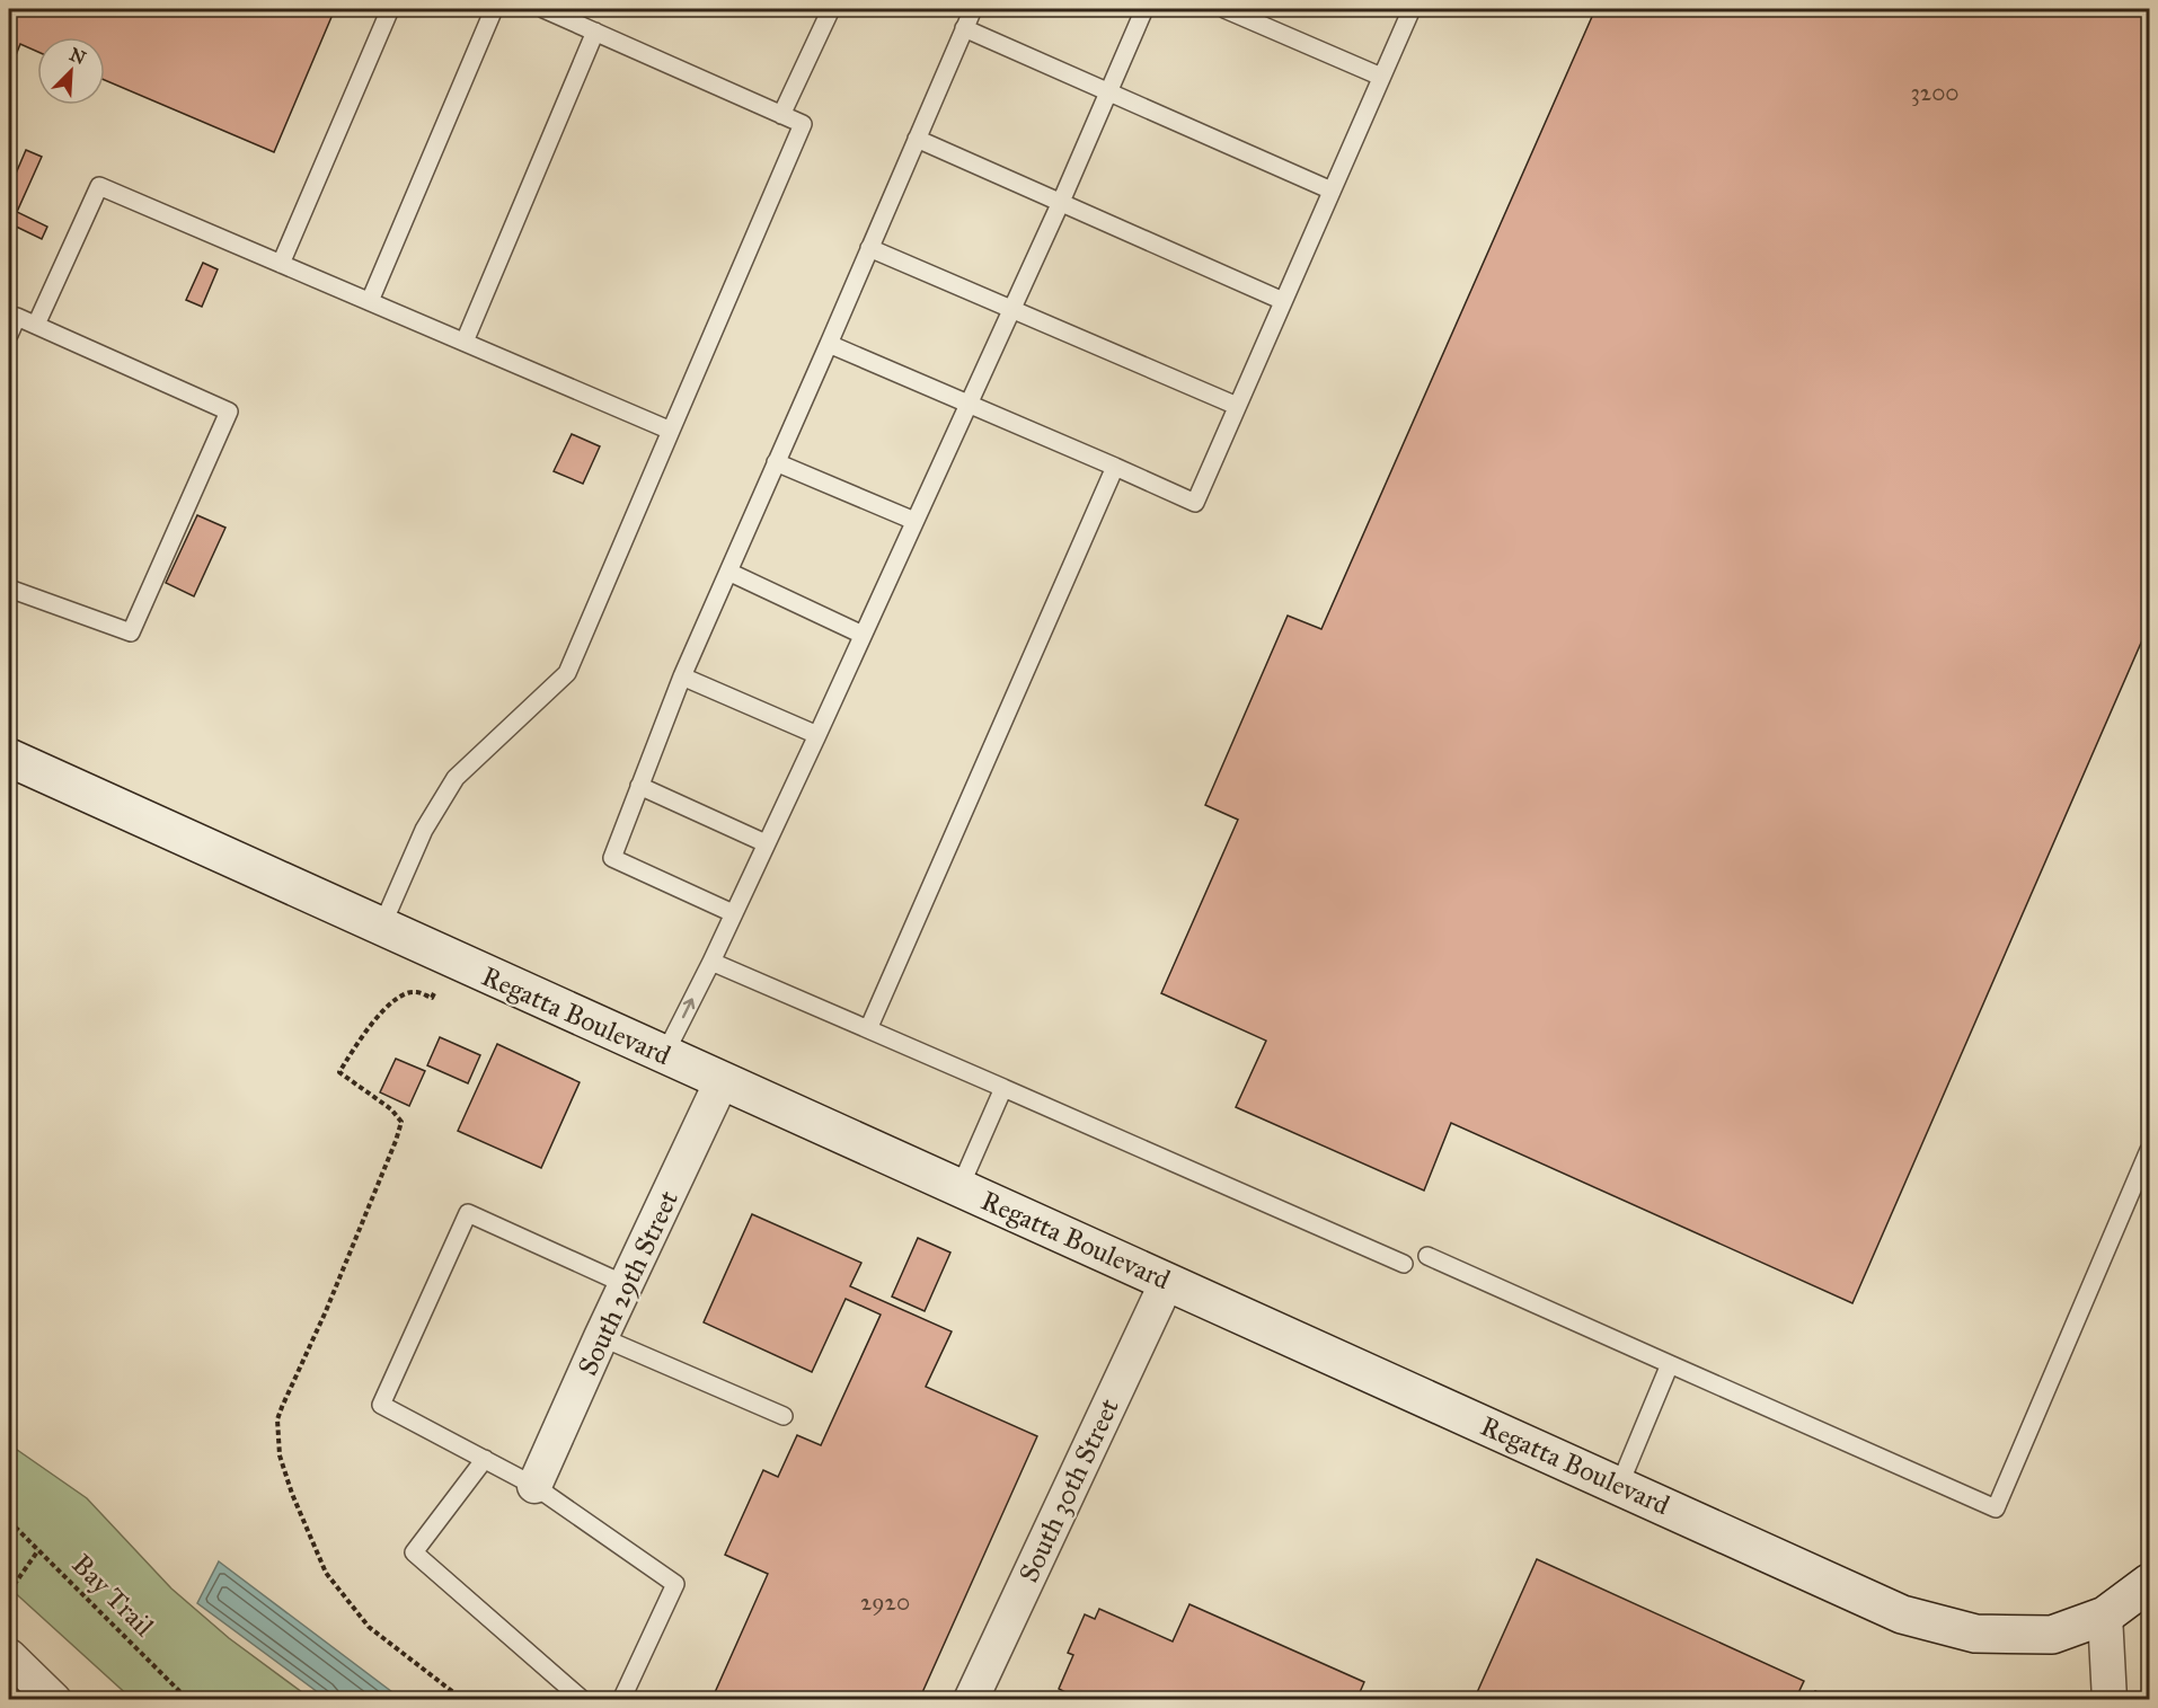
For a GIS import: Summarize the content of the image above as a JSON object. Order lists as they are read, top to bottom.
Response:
{
  "streets": {
    "street": ["Regatta Boulevard", "South 29th Street", "South 30th Street"],
    "path": ["Bay Trail"]
  },
  "crossings": [
    ["Regatta Boulevard", "South 29th Street"],
    ["Regatta Boulevard", "South 30th Street"]
  ],
  "house_numbers": ["3200", "2920"],
  "north": "top right"
}
